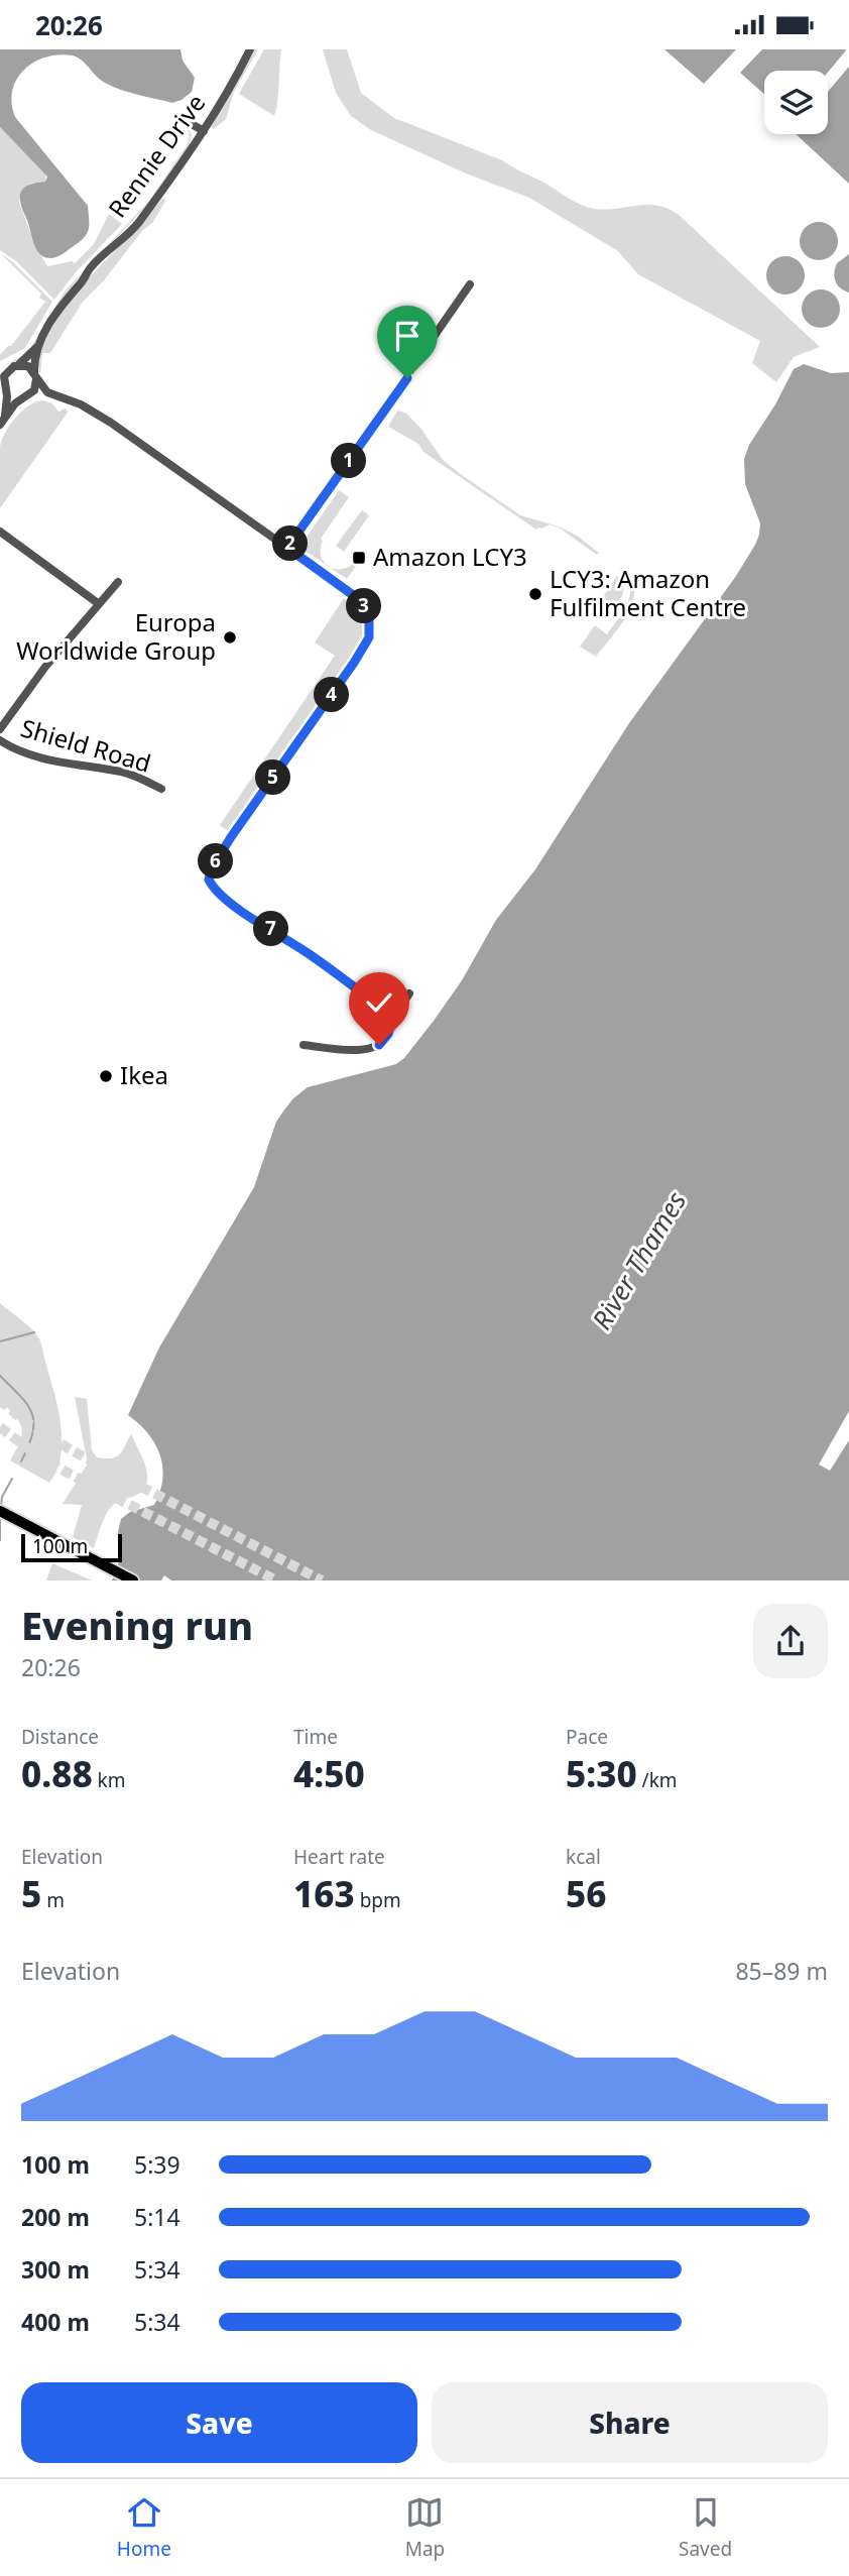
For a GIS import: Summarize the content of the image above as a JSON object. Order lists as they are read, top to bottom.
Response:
{
  "streets": {
    "street": ["Rennie Drive", "Shield Road"]
  },
  "water": ["River Thames"],
  "places": {
    "transit": ["Amazon LCY3"],
    "other": ["LCY3: Amazon Fulfilment Centre", "Europa Worldwide Group", "Ikea"]
  },
  "scale_bar": "100 m",
  "page": {
    "status": "20:26",
    "pins": [
      "1",
      "2",
      "3",
      "4",
      "5",
      "6",
      "7"
    ],
    "scale": "100 m",
    "heading": ["Evening run", "20:26"],
    "stats": [
      ["Distance", "0.88 km"],
      ["Time", "4:50"],
      ["Pace", "5:30 /km"],
      ["Elevation", "5 m"],
      ["Heart rate", "163 bpm"],
      ["kcal", "56"]
    ],
    "chart": ["Elevation", "85–89 m"],
    "list": [
      {
        "name": "100 m",
        "note": "5:39"
      },
      {
        "name": "200 m",
        "note": "5:14"
      },
      {
        "name": "300 m",
        "note": "5:34"
      },
      {
        "name": "400 m",
        "note": "5:34"
      }
    ],
    "buttons": ["Save", "Share"],
    "tabs": ["Home", "Map", "Saved"]
  }
}
